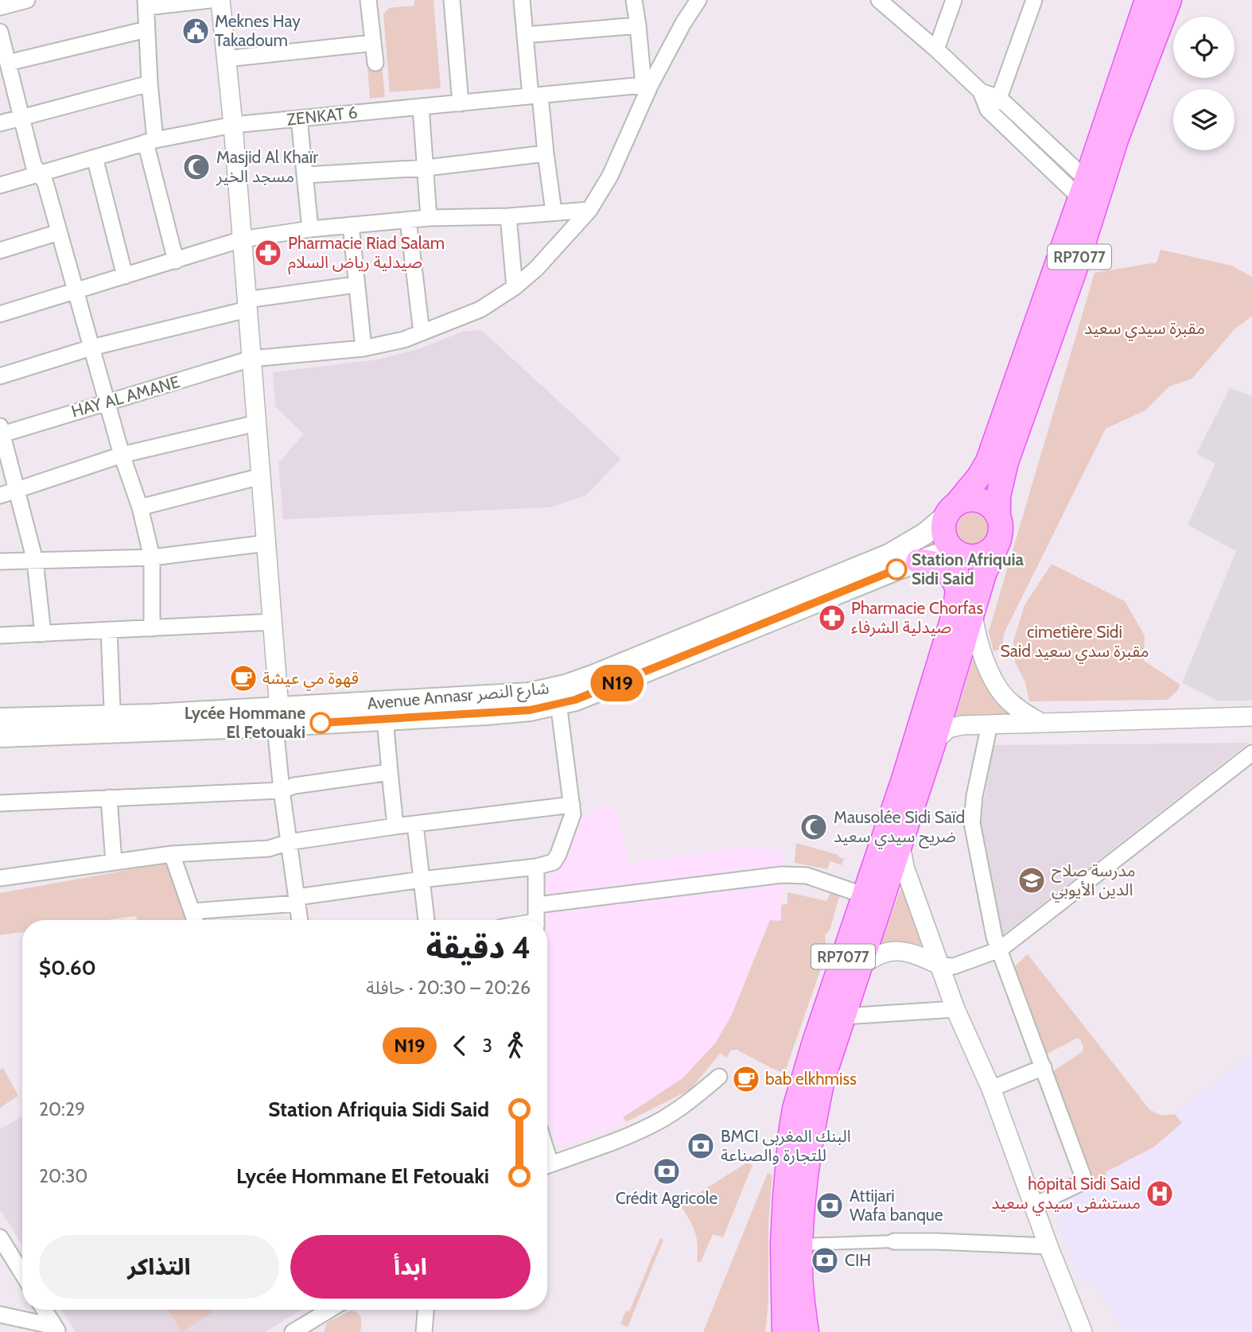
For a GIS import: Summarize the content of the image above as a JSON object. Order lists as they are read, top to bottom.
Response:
{
  "streets": {
    "main road": ["RP7077", "Avenue Annasr شارع النصر"],
    "street": ["ZENKAT 6", "HAY AL AMANE"]
  },
  "crossings": [
    ["ZENKAT 6", "HAY AL AMANE"],
    ["RP7077", "Avenue Annasr شارع النصر"]
  ],
  "parks": ["مقبرة سيدي سعيد", "cimetière Sidi Said مقبرة سدي سعيد"],
  "places": {
    "public building": ["Meknes Hay Takadoum"],
    "mosque": ["Masjid Al Khaïr مسجد الخير", "Mausolée Sidi Saïd ضريح سيدي سعيد"],
    "pharmacy": ["Pharmacie Riad Salam صيدلية رياض السلام", "Pharmacie Chorfas صيدلية الشرفاء"],
    "other": ["Station Afriquia Sidi Said", "Lycée Hommane El Fetouaki"],
    "cafe": ["قهوة مي عيشة", "bab elkhmiss"],
    "school or university": ["مدرسة صلاح الدين الأيوبي"],
    "bank": [
      "BMCI البنك المغربي للتجارة والصناعة",
      "Crédit Agricole",
      "Attijari Wafa banque",
      "CIH"
    ],
    "hospital": ["hôpital Sidi Said مستشفى سيدي سعيد"]
  },
  "lines": ["bus line N19"],
  "page": {
    "on_map": "N19",
    "heading": ["4 دقيقة", "20:26 – 20:30 · حافلة", "$0.60"],
    "legs": ["3", "N19"],
    "list": [
      {
        "name": "Station Afriquia Sidi Said",
        "value": "20:29"
      },
      {
        "name": "Lycée Hommane El Fetouaki",
        "value": "20:30"
      }
    ],
    "buttons": ["ابدأ", "التذاكر"]
  }
}
